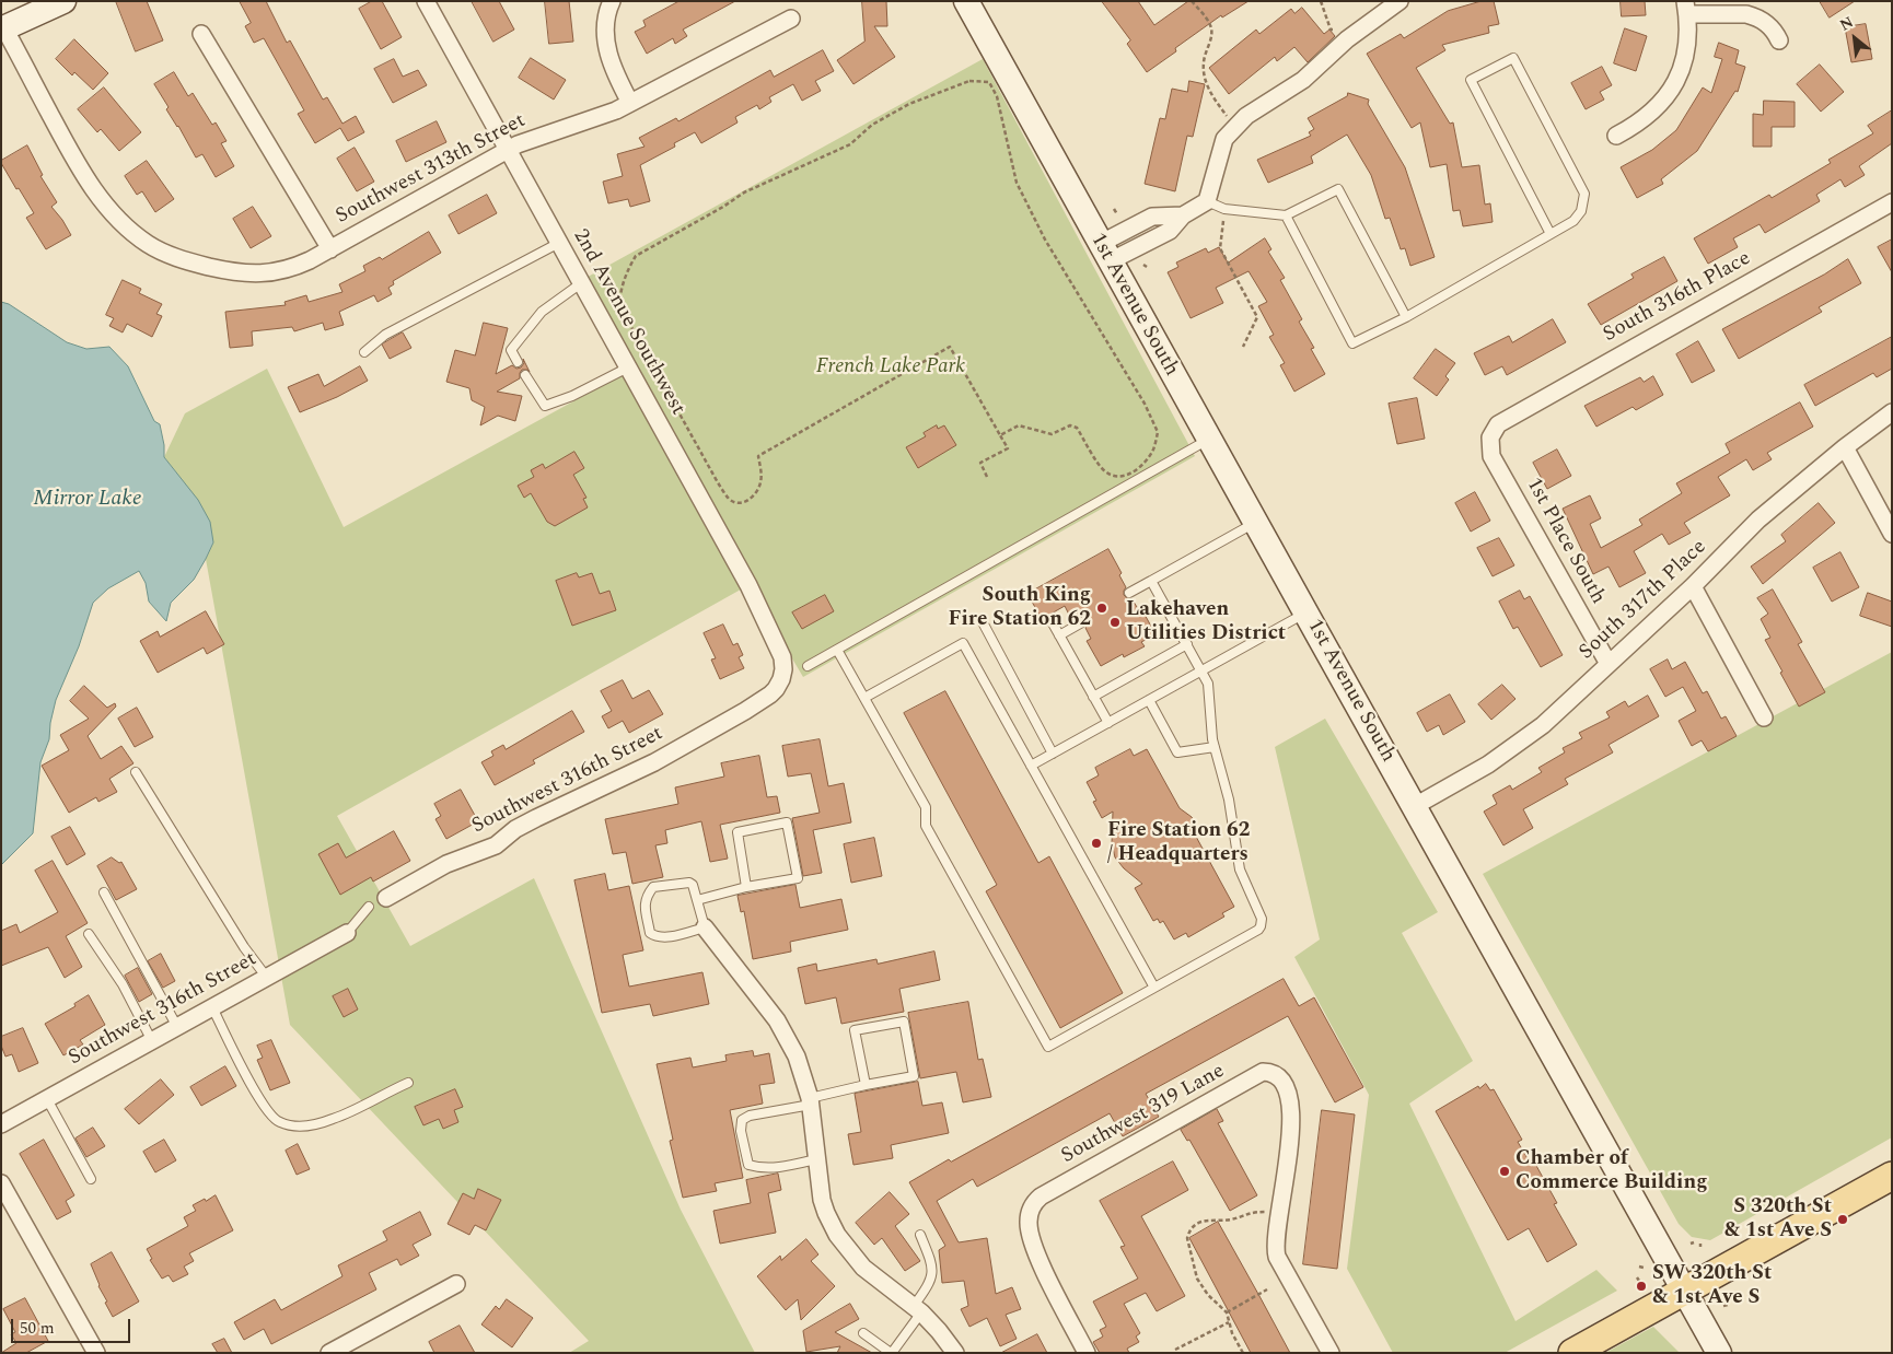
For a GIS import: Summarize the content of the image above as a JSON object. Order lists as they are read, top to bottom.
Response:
{
  "streets": {
    "main road": ["1st Avenue South"],
    "street": [
      "Southwest 313th Street",
      "South 316th Place",
      "2nd Avenue Southwest",
      "1st Place South",
      "South 317th Place",
      "Southwest 316th Street",
      "Southwest 319 Lane"
    ]
  },
  "crossings": [
    ["Southwest 313th Street", "2nd Avenue Southwest"],
    ["South 316th Place", "1st Place South"],
    ["1st Avenue South", "South 317th Place"],
    ["2nd Avenue Southwest", "Southwest 316th Street"],
    ["1st Place South", "South 317th Place"]
  ],
  "water": ["Mirror Lake"],
  "parks": ["French Lake Park"],
  "places": [
    "South King Fire Station 62",
    "Lakehaven Utilities District",
    "Fire Station 62 / Headquarters",
    "Chamber of Commerce Building",
    "S 320th St & 1st Ave S",
    "SW 320th St & 1st Ave S"
  ],
  "scale_bar": "50 m",
  "north": "top left"
}
